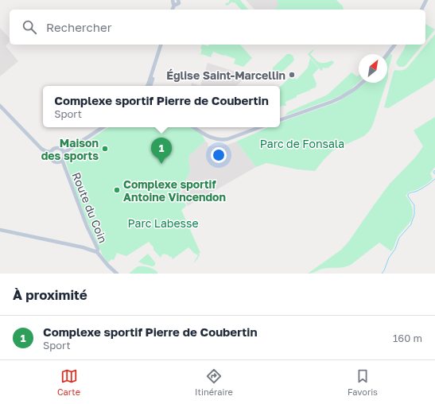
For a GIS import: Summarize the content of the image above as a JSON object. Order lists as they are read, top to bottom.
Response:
{
  "streets": {
    "street": ["Route du Coin"]
  },
  "parks": ["Parc de Fonsala", "Parc Labesse"],
  "places": ["Église Saint-Marcellin", "Maison des sports", "Complexe sportif Antoine Vincendon"],
  "north": "top right",
  "page": {
    "search": "Rechercher",
    "popup": ["Complexe sportif Pierre de Coubertin", "Sport"],
    "pins": "1",
    "heading": "À proximité",
    "list": [
      {
        "mark": "1",
        "name": "Complexe sportif Pierre de Coubertin",
        "note": "Sport",
        "value": "160 m"
      }
    ],
    "nav": ["Carte", "Itinéraire", "Favoris"]
  }
}
